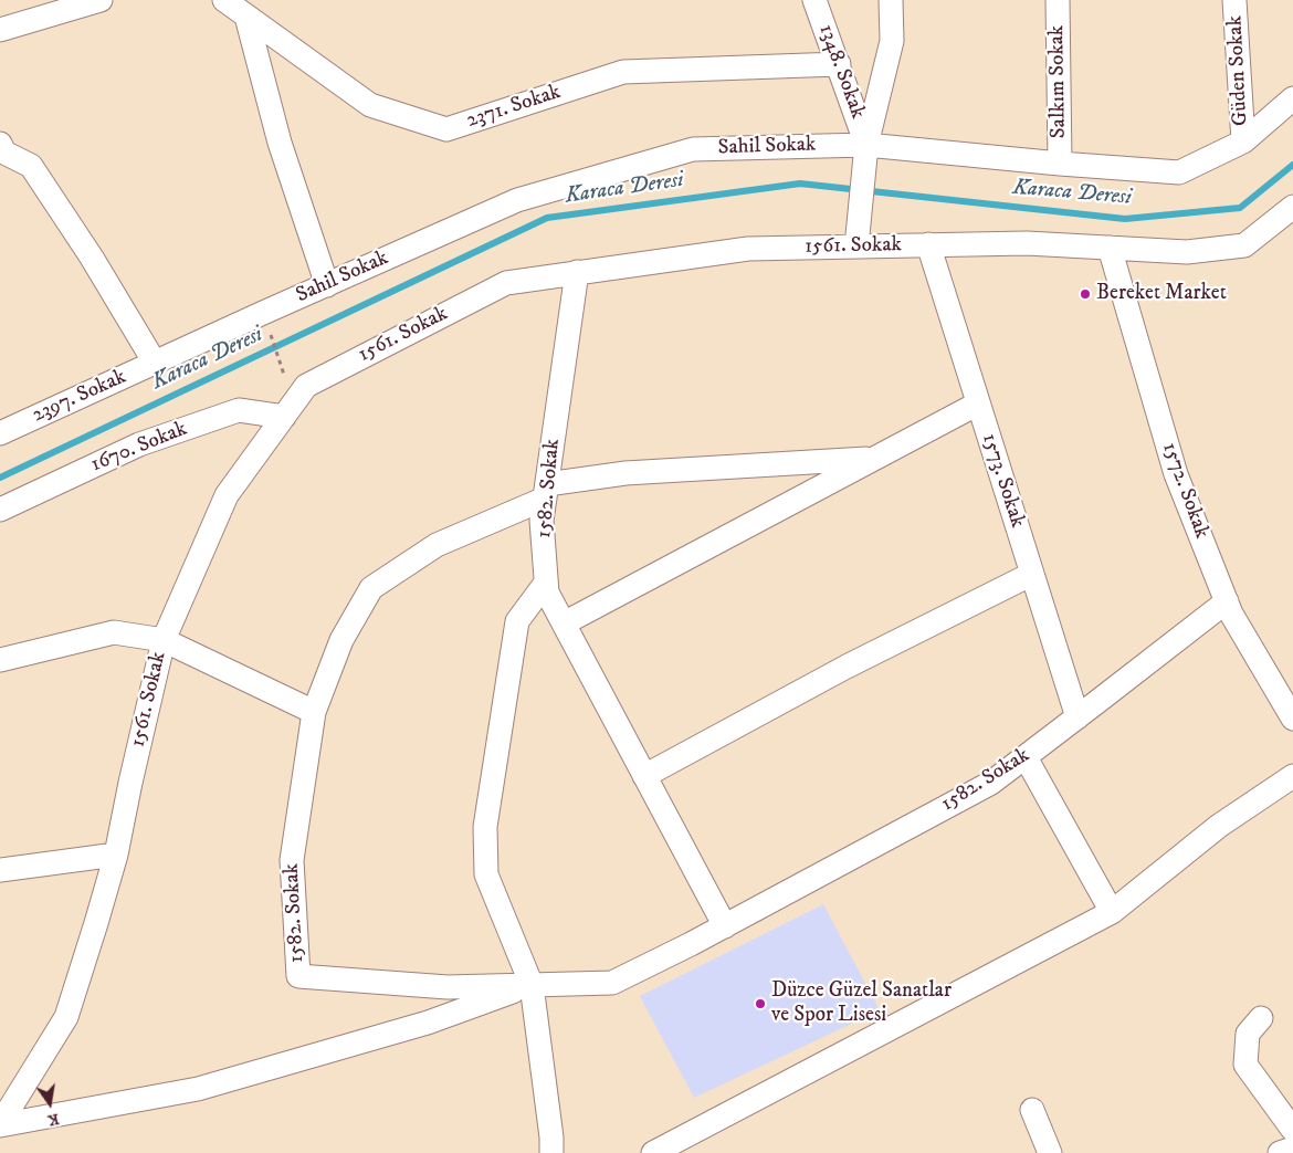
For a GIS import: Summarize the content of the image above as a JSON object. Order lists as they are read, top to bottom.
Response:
{
  "streets": {
    "street": [
      "Güden Sokak",
      "1348. Sokak",
      "Salkım Sokak",
      "2371. Sokak",
      "Sahil Sokak",
      "1561. Sokak",
      "2397. Sokak",
      "1670. Sokak",
      "1573. Sokak",
      "1582. Sokak",
      "1572. Sokak"
    ]
  },
  "crossings": [
    ["Güden Sokak", "Sahil Sokak"],
    ["1348. Sokak", "2371. Sokak"],
    ["1348. Sokak", "Sahil Sokak"],
    ["Salkım Sokak", "Sahil Sokak"],
    ["Sahil Sokak", "2397. Sokak"],
    ["1561. Sokak", "1670. Sokak"],
    ["1561. Sokak", "1573. Sokak"],
    ["1561. Sokak", "1582. Sokak"],
    ["1561. Sokak", "1572. Sokak"],
    ["1573. Sokak", "1582. Sokak"],
    ["1582. Sokak", "1572. Sokak"]
  ],
  "water": ["Karaca Deresi"],
  "places": ["Bereket Market", "Düzce Güzel Sanatlar ve Spor Lisesi"],
  "north": "bottom"
}
